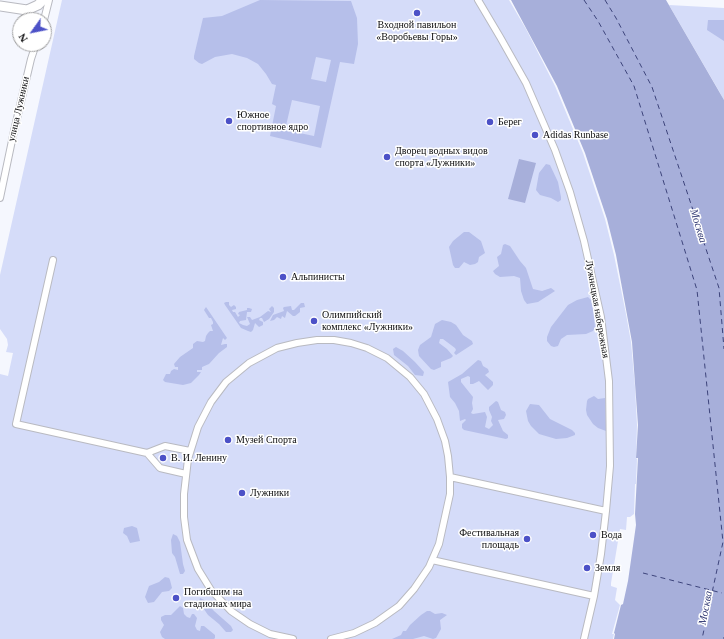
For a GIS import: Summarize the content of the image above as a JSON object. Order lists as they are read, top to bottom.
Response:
{
  "streets": {
    "street": ["улица Лужники", "Лужнецкая набережная"]
  },
  "water": ["Москва"],
  "places": [
    "Входной павильон «Воробьевы Горы»",
    "Южное спортивное ядро",
    "Берег",
    "Adidas Runbase",
    "Дворец водных видов спорта «Лужники»",
    "Альпинисты",
    "Олимпийский комплекс «Лужники»",
    "Музей Спорта",
    "В. И. Ленину",
    "Лужники",
    "Вода",
    "Фестивальная площадь",
    "Земля",
    "Погибшим на стадионах мира"
  ],
  "north": "bottom left"
}
